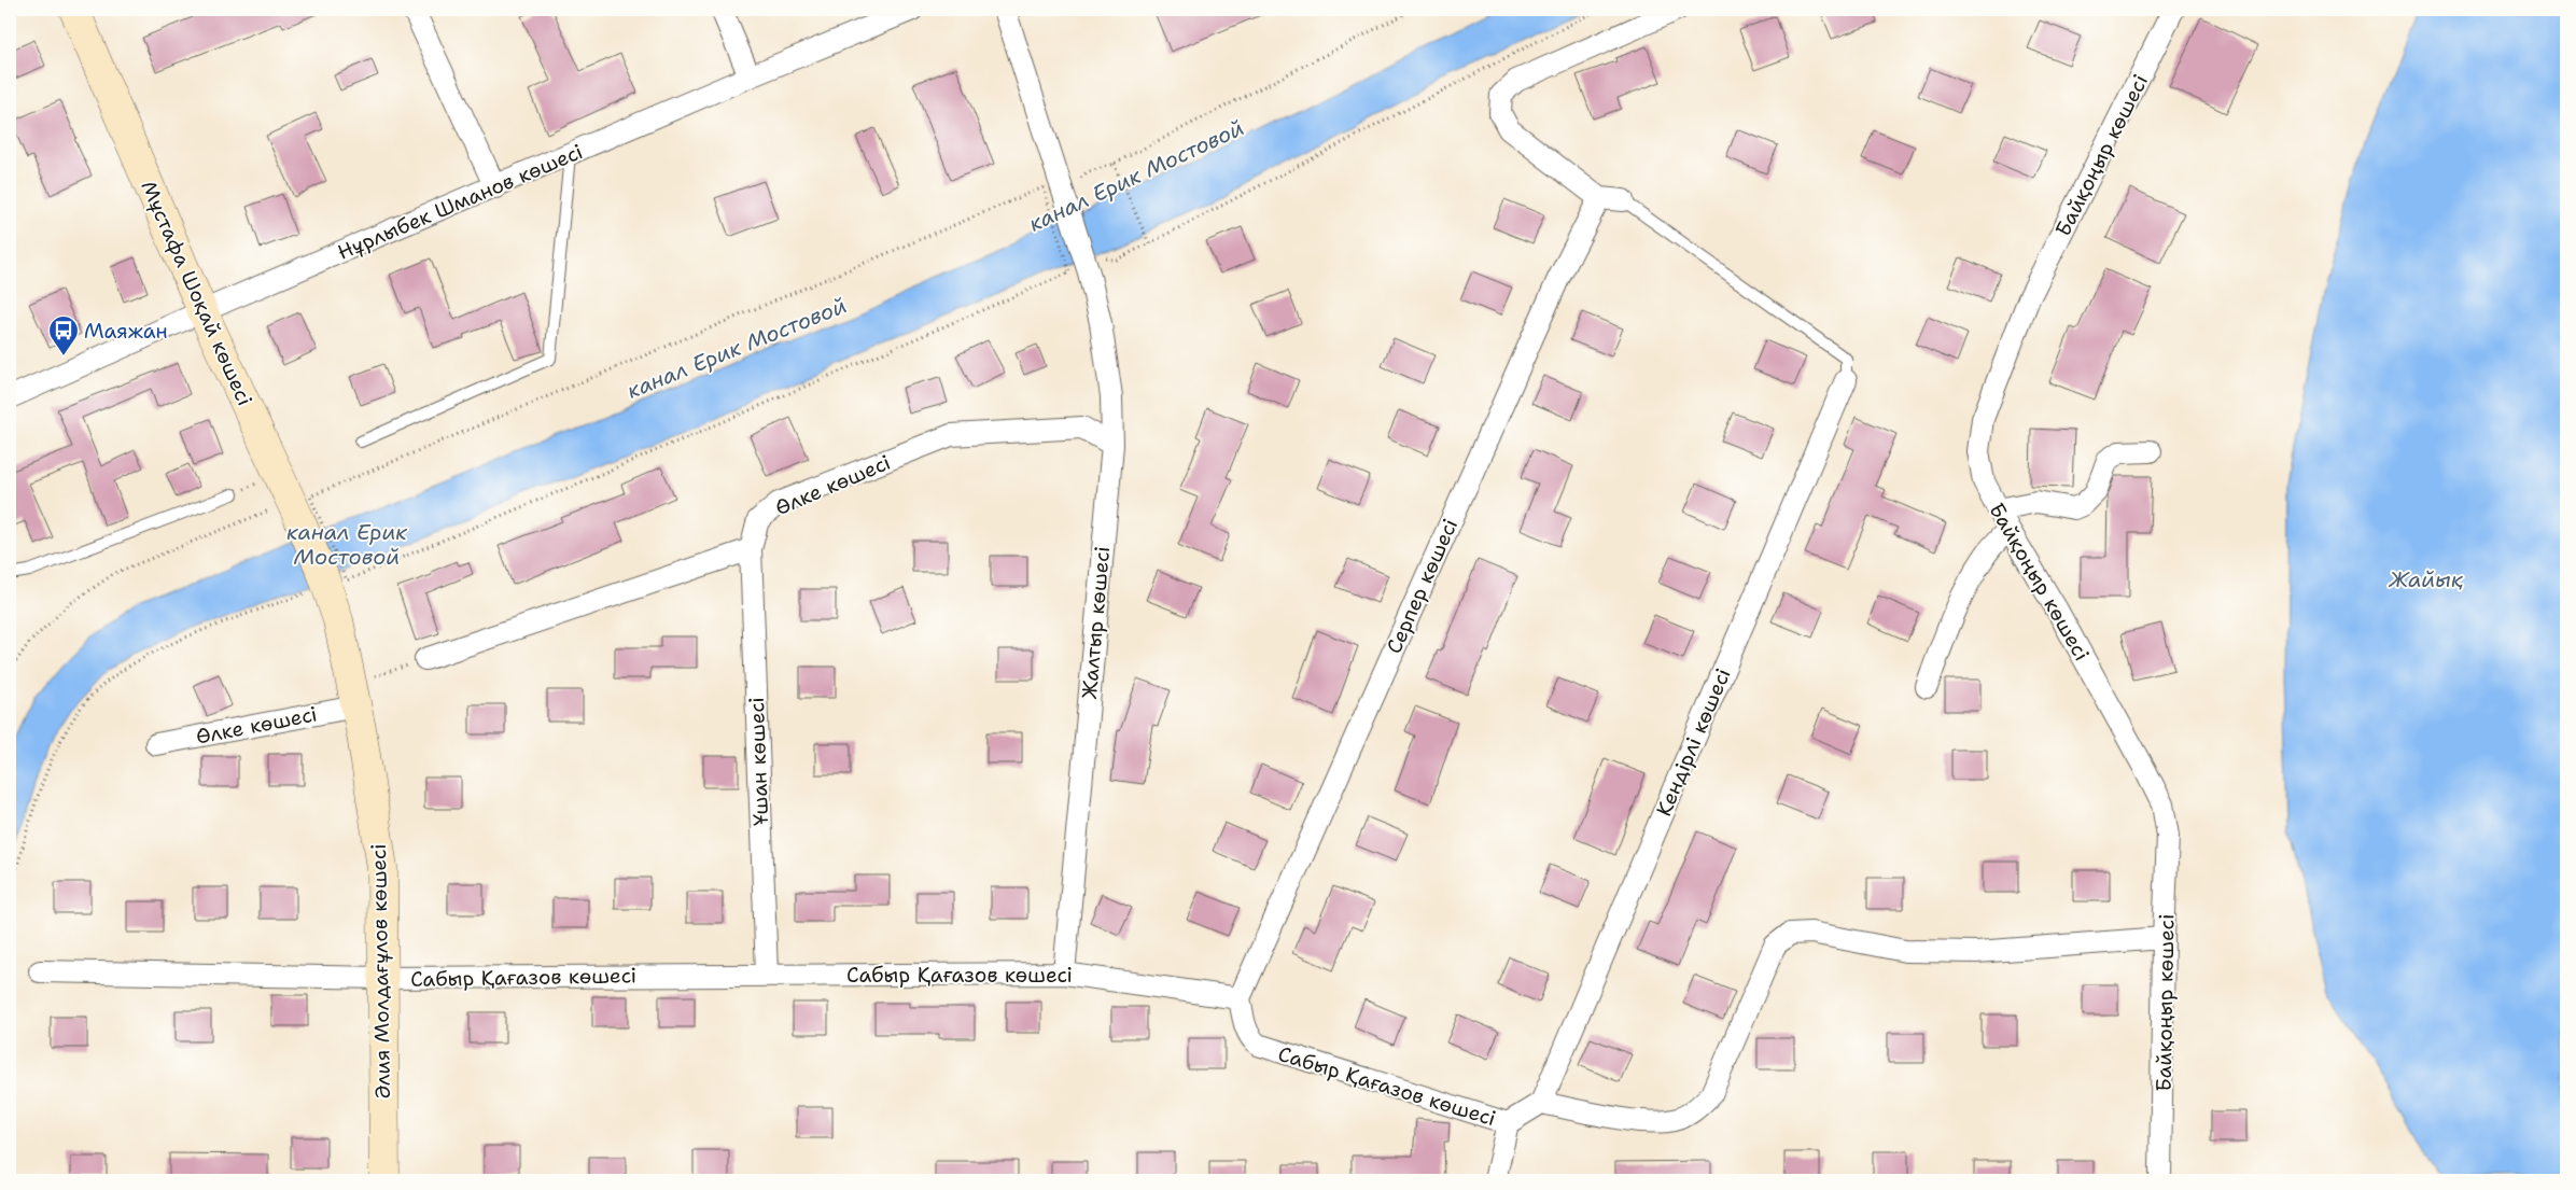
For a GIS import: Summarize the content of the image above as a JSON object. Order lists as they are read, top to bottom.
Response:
{
  "streets": {
    "main road": ["Мұстафа Шоқай көшесi", "Әлия Молдағұлов көшесі"],
    "street": [
      "Байқоңыр көшесi",
      "Нұрлыбек Шманов көшесі",
      "Өлке көшесі",
      "Серпер көшесі",
      "Жалтыр көшесі",
      "Кендірлі көшесі",
      "Ұшан көшесі",
      "Сабыр Қағазов көшесі"
    ]
  },
  "crossings": [
    ["Нұрлыбек Шманов көшесі", "Мұстафа Шоқай көшесi"],
    ["Мұстафа Шоқай көшесi", "Әлия Молдағұлов көшесі"],
    ["Өлке көшесі", "Жалтыр көшесі"],
    ["Өлке көшесі", "Ұшан көшесі"],
    ["Өлке көшесі", "Әлия Молдағұлов көшесі"],
    ["Серпер көшесі", "Сабыр Қағазов көшесі"],
    ["Жалтыр көшесі", "Сабыр Қағазов көшесі"],
    ["Кендірлі көшесі", "Сабыр Қағазов көшесі"],
    ["Ұшан көшесі", "Сабыр Қағазов көшесі"],
    ["Әлия Молдағұлов көшесі", "Сабыр Қағазов көшесі"]
  ],
  "water": ["канал Ерик Мостовой", "Жайық"],
  "places": {
    "bus stop": ["Маяжан"]
  }
}
